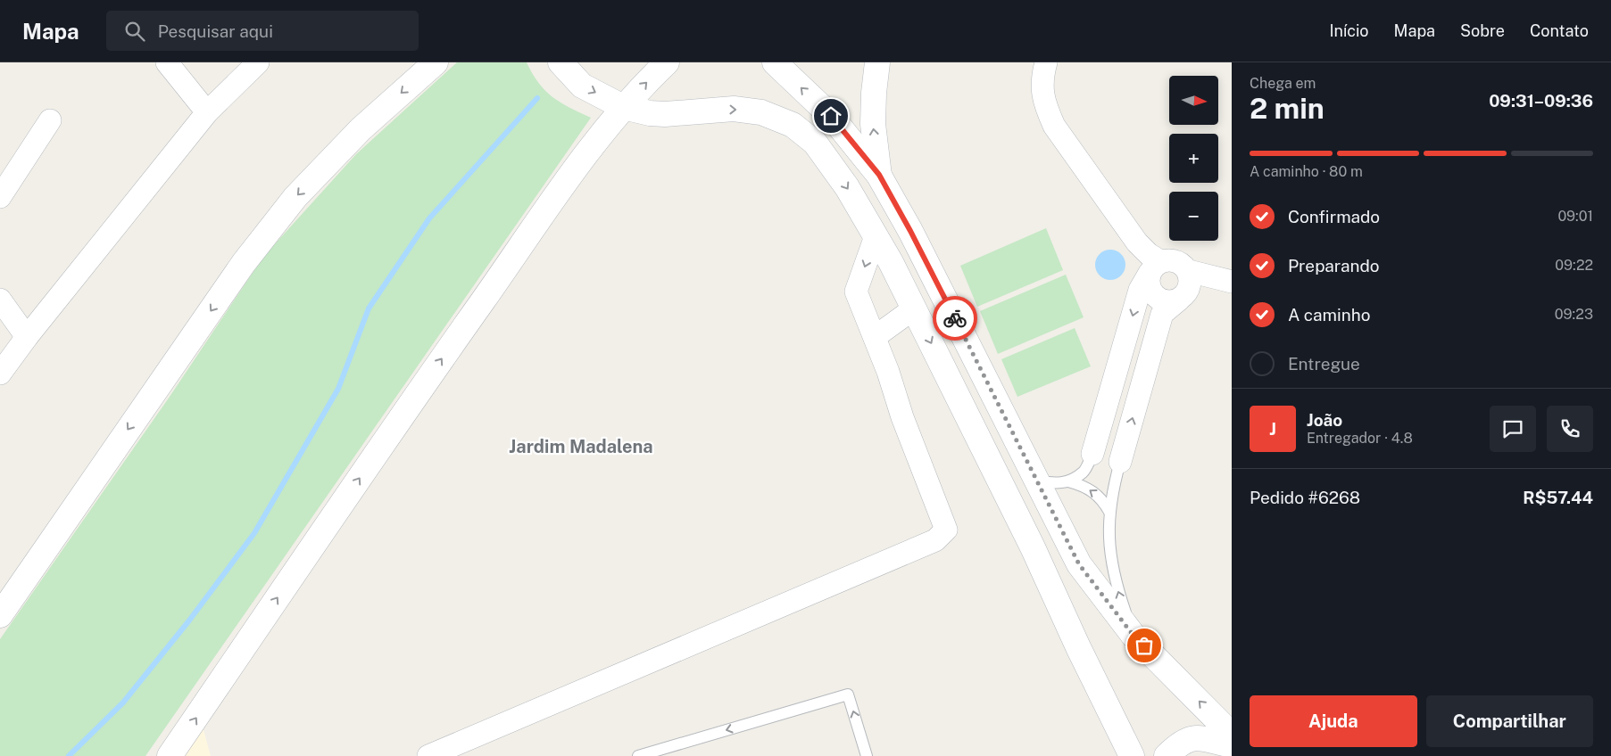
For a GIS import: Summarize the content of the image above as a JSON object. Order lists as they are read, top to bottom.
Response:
{
  "districts": ["Jardim Madalena"],
  "north": "right",
  "page": {
    "header": "Mapa",
    "search": "Pesquisar aqui",
    "nav": [
      "Início",
      "Mapa",
      "Sobre",
      "Contato"
    ],
    "heading": ["2 min", "Chega em", "09:31–09:36"],
    "panel": [
      "João",
      "Entregador · 4.8",
      "Pedido #6268",
      "R$57.44"
    ],
    "map_buttons": ["+", "−"],
    "bar": "A caminho · 80 m",
    "list": [
      ["Confirmado", "09:01"],
      ["Preparando", "09:22"],
      ["A caminho", "09:23"],
      "Entregue"
    ],
    "round": "J",
    "buttons": ["Ajuda", "Compartilhar"]
  }
}
